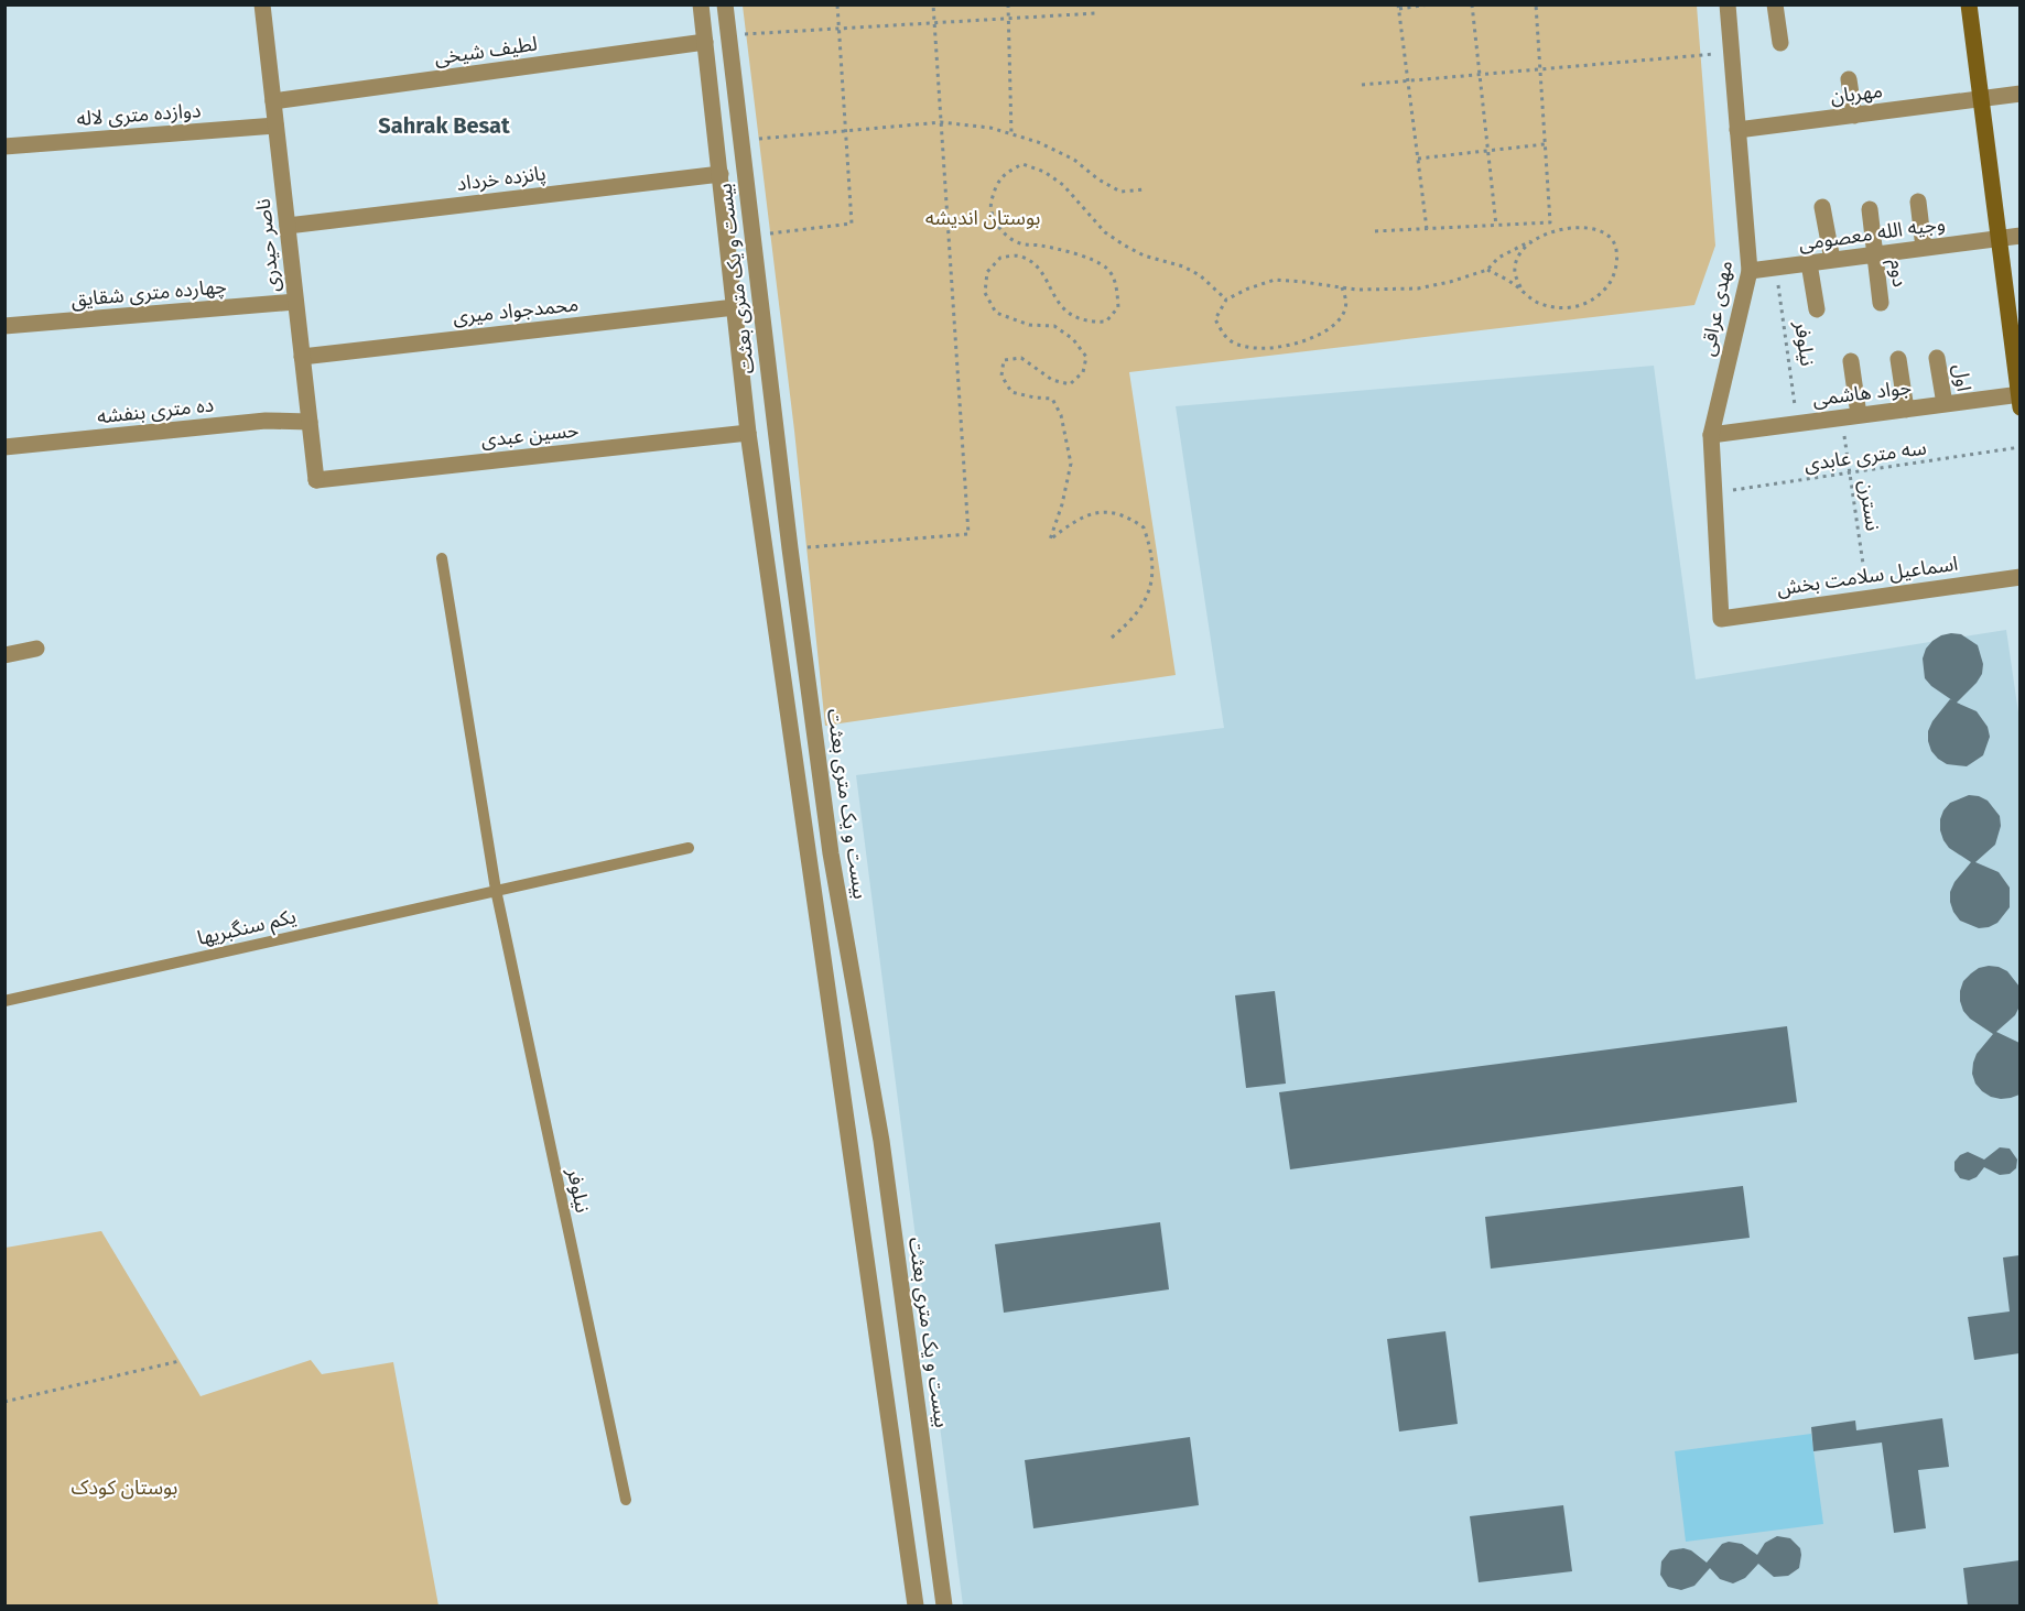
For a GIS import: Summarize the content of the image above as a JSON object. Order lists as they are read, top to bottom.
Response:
{
  "streets": {
    "street": [
      "لطیف شیخی",
      "مهربان",
      "دوازده متری لاله",
      "پانزده خرداد",
      "وجیه الله معصومی",
      "ناصر حیدری",
      "دوم",
      "بیست و یک متری بعثت",
      "چهارده متری شقایق",
      "مهدی عراقی",
      "محمدجواد میری",
      "اول",
      "جواد هاشمی",
      "ده متری بنفشه",
      "حسین عبدی",
      "اسماعیل سلامت بخش"
    ],
    "lane": ["نیلوفر", "یکم سنگبریها"],
    "path": ["سه متری عابدی", "نسترن"]
  },
  "crossings": [
    ["لطیف شیخی", "ناصر حیدری"],
    ["لطیف شیخی", "بیست و یک متری بعثت"],
    ["مهربان", "مهدی عراقی"],
    ["دوازده متری لاله", "ناصر حیدری"],
    ["پانزده خرداد", "ناصر حیدری"],
    ["پانزده خرداد", "بیست و یک متری بعثت"],
    ["وجیه الله معصومی", "دوم"],
    ["وجیه الله معصومی", "مهدی عراقی"],
    ["وجیه الله معصومی", "نیلوفر"],
    ["ناصر حیدری", "چهارده متری شقایق"],
    ["ناصر حیدری", "محمدجواد میری"],
    ["ناصر حیدری", "ده متری بنفشه"],
    ["ناصر حیدری", "حسین عبدی"],
    ["بیست و یک متری بعثت", "محمدجواد میری"],
    ["بیست و یک متری بعثت", "حسین عبدی"],
    ["مهدی عراقی", "جواد هاشمی"],
    ["مهدی عراقی", "سه متری عابدی"],
    ["مهدی عراقی", "اسماعیل سلامت بخش"],
    ["نیلوفر", "جواد هاشمی"],
    ["نیلوفر", "یکم سنگبریها"],
    ["اول", "جواد هاشمی"],
    ["جواد هاشمی", "نسترن"],
    ["سه متری عابدی", "نسترن"],
    ["نسترن", "اسماعیل سلامت بخش"]
  ],
  "districts": ["Sahrak Besat"],
  "parks": ["بوستان اندیشه", "بوستان کودک"]
}
